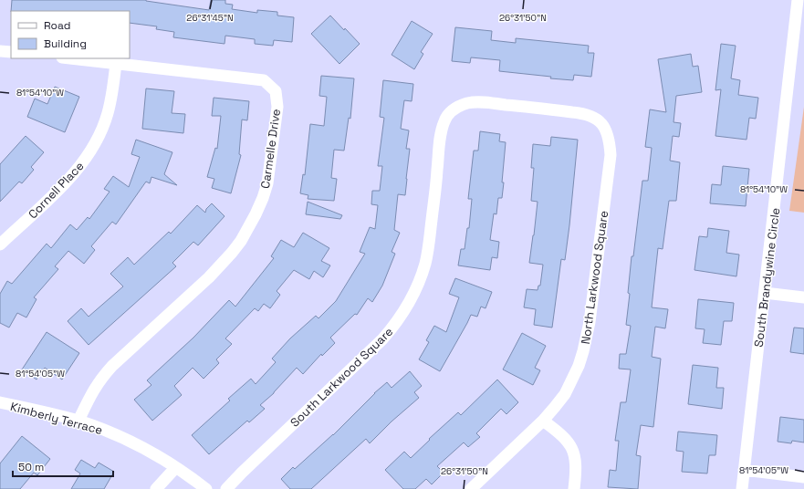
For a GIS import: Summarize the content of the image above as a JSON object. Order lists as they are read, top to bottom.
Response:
{
  "streets": {
    "street": [
      "Carmelle Drive",
      "Cornell Place",
      "North Larkwood Square",
      "South Brandywine Circle",
      "South Larkwood Square",
      "Kimberly Terrace"
    ]
  },
  "crossings": [
    ["Carmelle Drive", "Cornell Place"],
    ["Carmelle Drive", "Kimberly Terrace"],
    ["North Larkwood Square", "South Larkwood Square"]
  ],
  "legend": ["Road", "Building"],
  "scale_bar": "50 m",
  "coordinates": [
    "26°31'45\"N",
    "26°31'50\"N",
    "81°54'10\"W",
    "81°54'05\"W"
  ]
}
